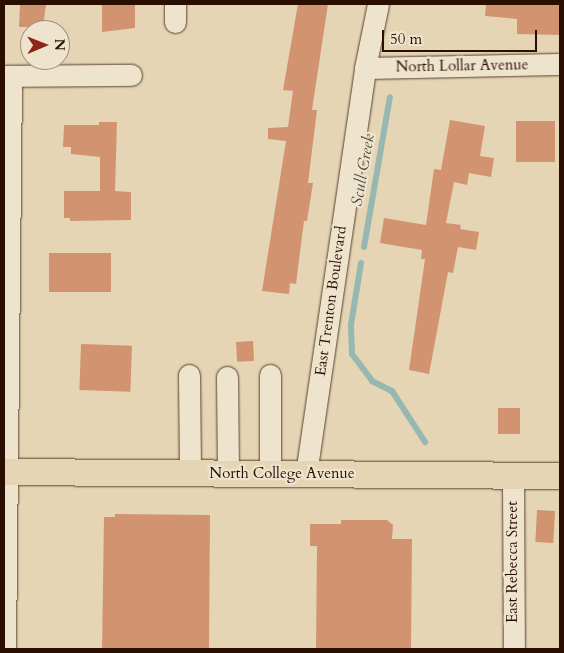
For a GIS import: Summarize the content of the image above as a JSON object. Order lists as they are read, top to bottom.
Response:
{
  "streets": {
    "main road": ["North College Avenue"],
    "street": ["North Lollar Avenue", "East Trenton Boulevard", "East Rebecca Street"]
  },
  "crossings": [
    ["North Lollar Avenue", "East Trenton Boulevard"],
    ["East Trenton Boulevard", "North College Avenue"],
    ["North College Avenue", "East Rebecca Street"]
  ],
  "water": ["Scull Creek"],
  "scale_bar": "50 m",
  "north": "right"
}
